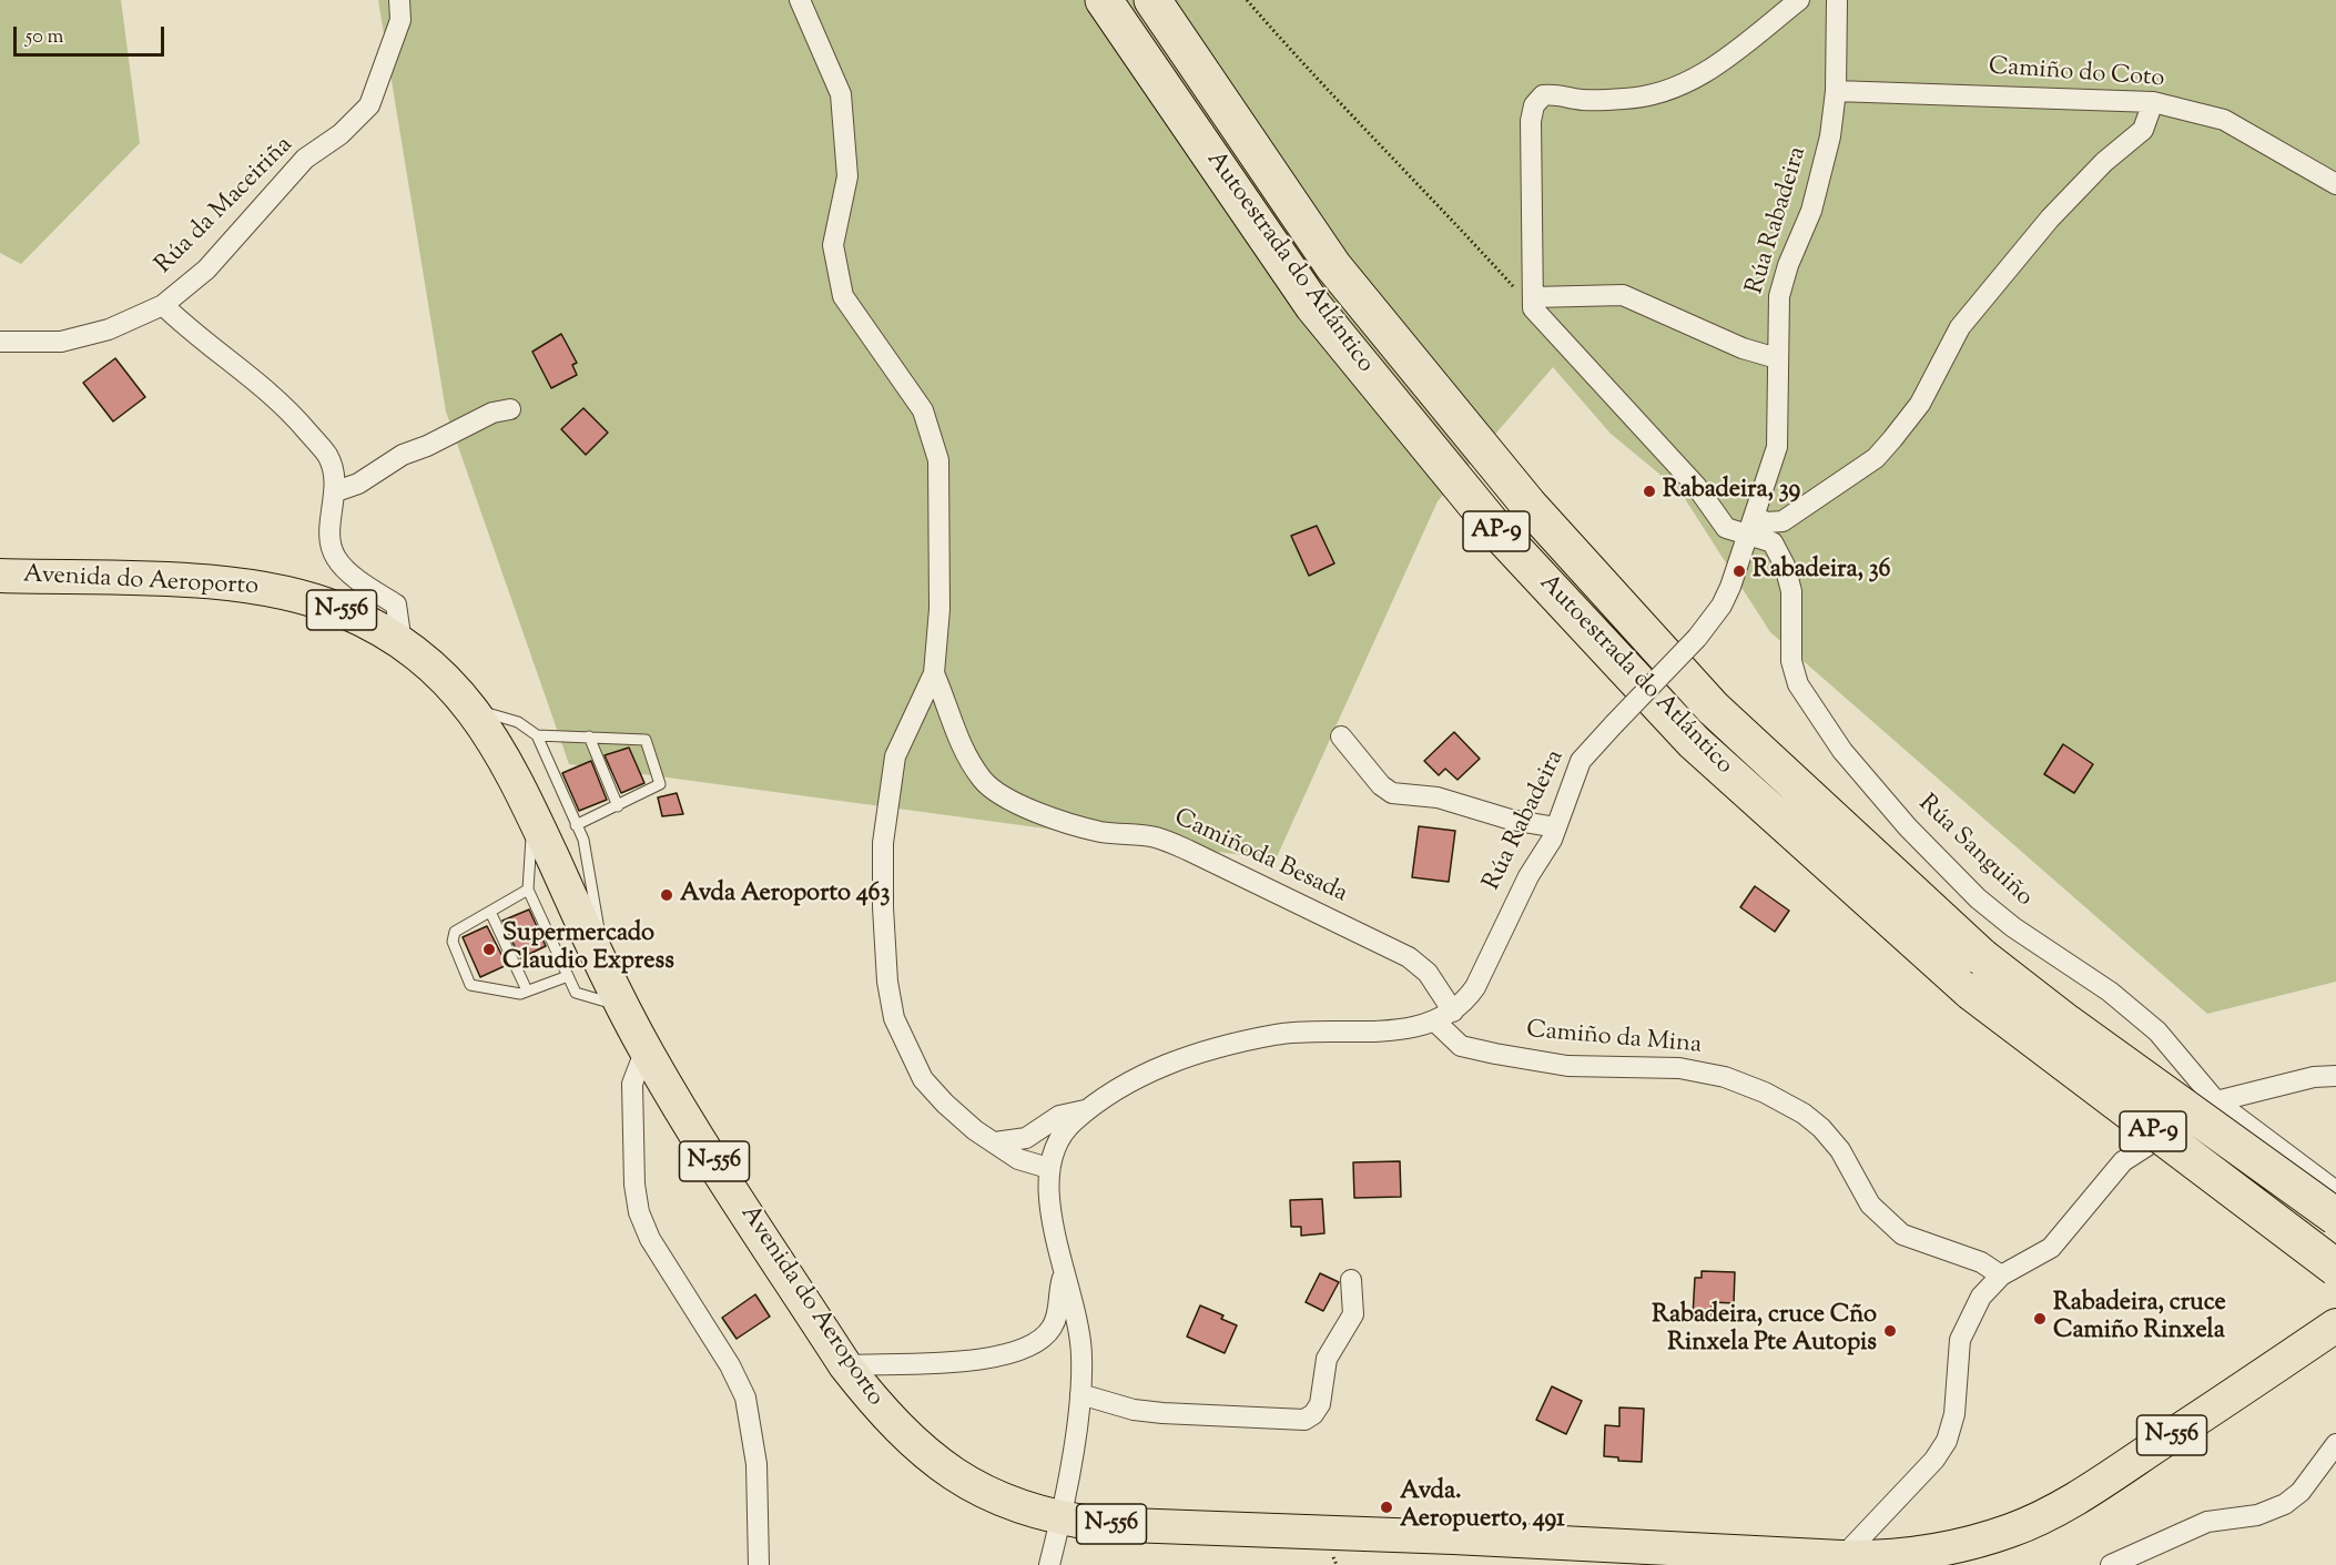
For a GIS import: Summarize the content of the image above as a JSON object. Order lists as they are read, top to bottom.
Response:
{
  "streets": {
    "highway": ["Autoestrada do Atlántico", "AP-9"],
    "main road": ["Avenida do Aeroporto", "N-556"],
    "street": [
      "Camiño do Coto",
      "Rúa da Maceiriña",
      "Rúa Rabadeira",
      "Rúa Sanguiño",
      "Camiñoda Besada",
      "Camiño da Mina"
    ]
  },
  "crossings": [
    ["Camiño do Coto", "Rúa Rabadeira"],
    ["Rúa Rabadeira", "Rúa Sanguiño"],
    ["Rúa Rabadeira", "Camiñoda Besada"],
    ["Rúa Rabadeira", "Camiño da Mina"],
    ["Camiñoda Besada", "Camiño da Mina"]
  ],
  "places": [
    "Rabadeira, 39",
    "Rabadeira, 36",
    "Avda Aeroporto 463",
    "Supermercado Claudio Express",
    "Rabadeira, cruce Camiño Rinxela",
    "Rabadeira, cruce Cño Rinxela Pte Autopis",
    "Avda. Aeropuerto, 491"
  ],
  "scale_bar": "50 m"
}
